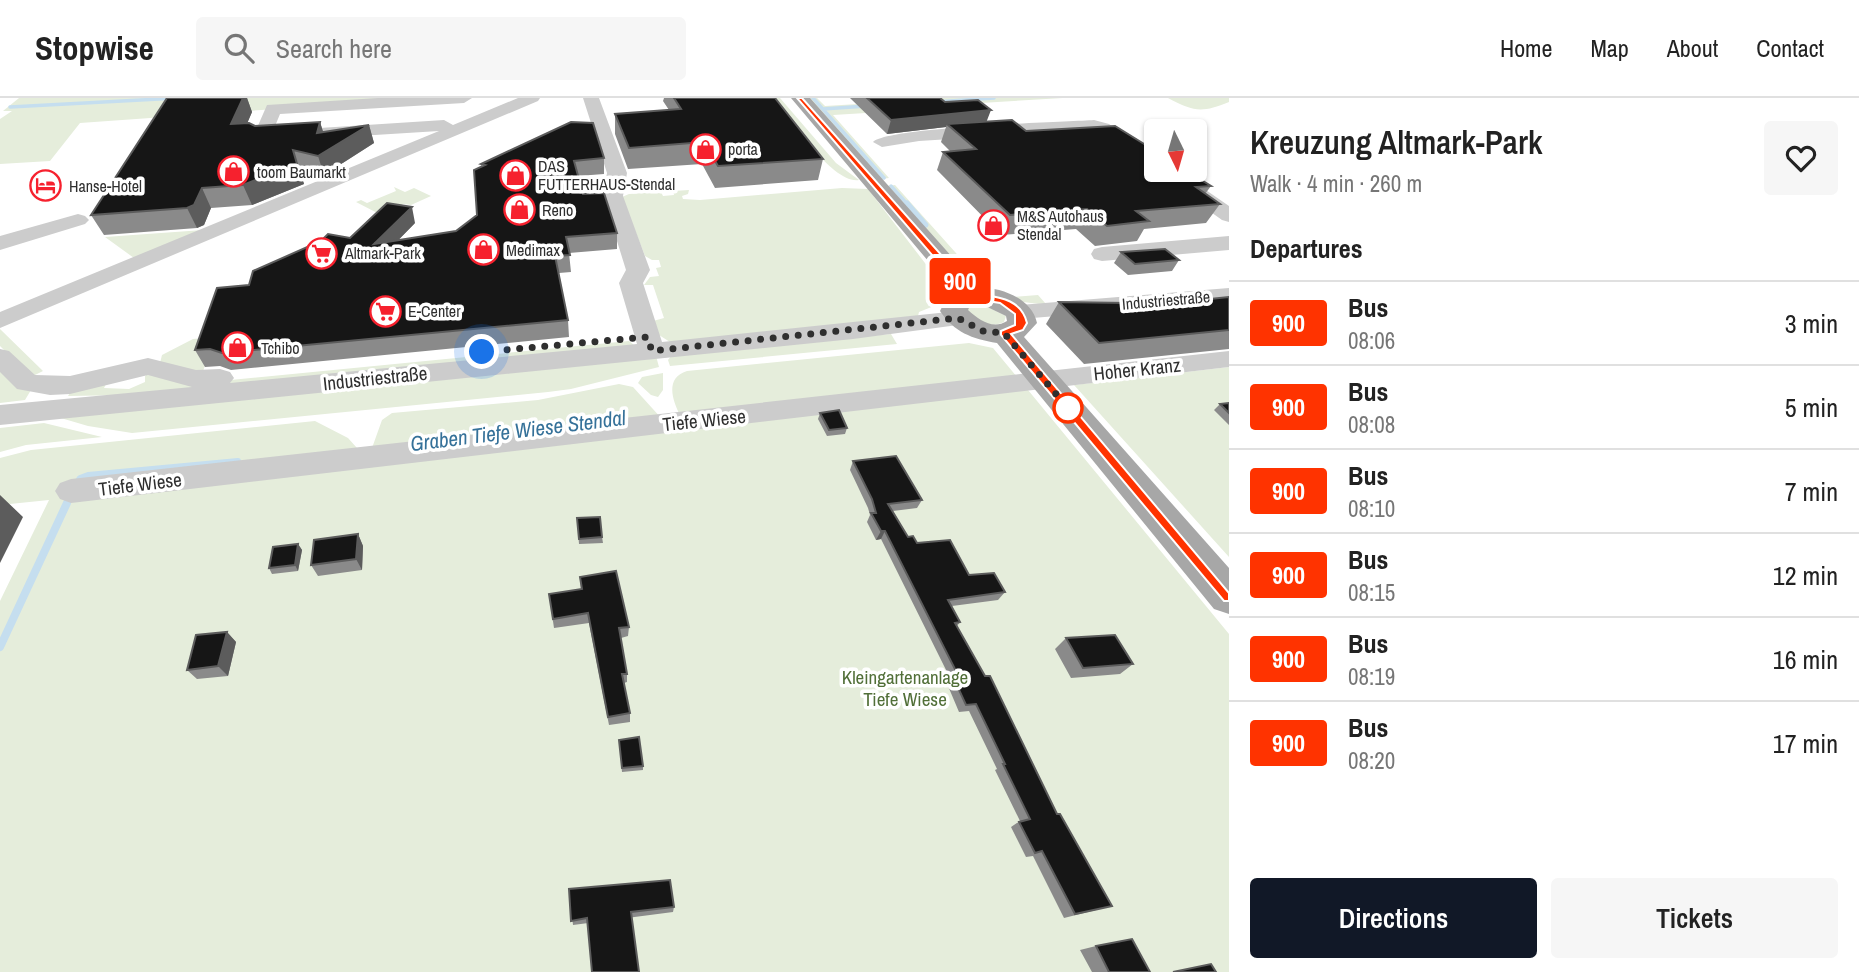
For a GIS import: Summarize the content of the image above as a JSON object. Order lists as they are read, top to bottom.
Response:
{
  "streets": {
    "street": ["Industriestraße", "Hoher Kranz", "Tiefe Wiese"]
  },
  "crossings": [
    ["Hoher Kranz", "Tiefe Wiese"]
  ],
  "water": ["Graben Tiefe Wiese Stendal"],
  "parks": ["Kleingartenanlage Tiefe Wiese"],
  "places": {
    "shop": [
      "porta",
      "toom Baumarkt",
      "DAS FUTTERHAUS-Stendal",
      "Reno",
      "M&S Autohaus Stendal",
      "Medimax",
      "Tchibo"
    ],
    "hotel": ["Hanse-Hotel"],
    "supermarket": ["Altmark-Park", "E-Center"]
  },
  "lines": ["bus line 900"],
  "north": "bottom",
  "page": {
    "header": "Stopwise",
    "search": "Search here",
    "nav": [
      "Home",
      "Map",
      "About",
      "Contact"
    ],
    "on_map": "900",
    "heading": [
      ["Kreuzung Altmark-Park", "Walk · 4 min · 260 m"],
      "Departures"
    ],
    "list": [
      {
        "mark": "900",
        "name": "Bus",
        "note": "08:06",
        "value": "3 min"
      },
      {
        "mark": "900",
        "name": "Bus",
        "note": "08:08",
        "value": "5 min"
      },
      {
        "mark": "900",
        "name": "Bus",
        "note": "08:10",
        "value": "7 min"
      },
      {
        "mark": "900",
        "name": "Bus",
        "note": "08:15",
        "value": "12 min"
      },
      {
        "mark": "900",
        "name": "Bus",
        "note": "08:19",
        "value": "16 min"
      },
      {
        "mark": "900",
        "name": "Bus",
        "note": "08:20",
        "value": "17 min"
      }
    ],
    "buttons": ["Directions", "Tickets"]
  }
}
